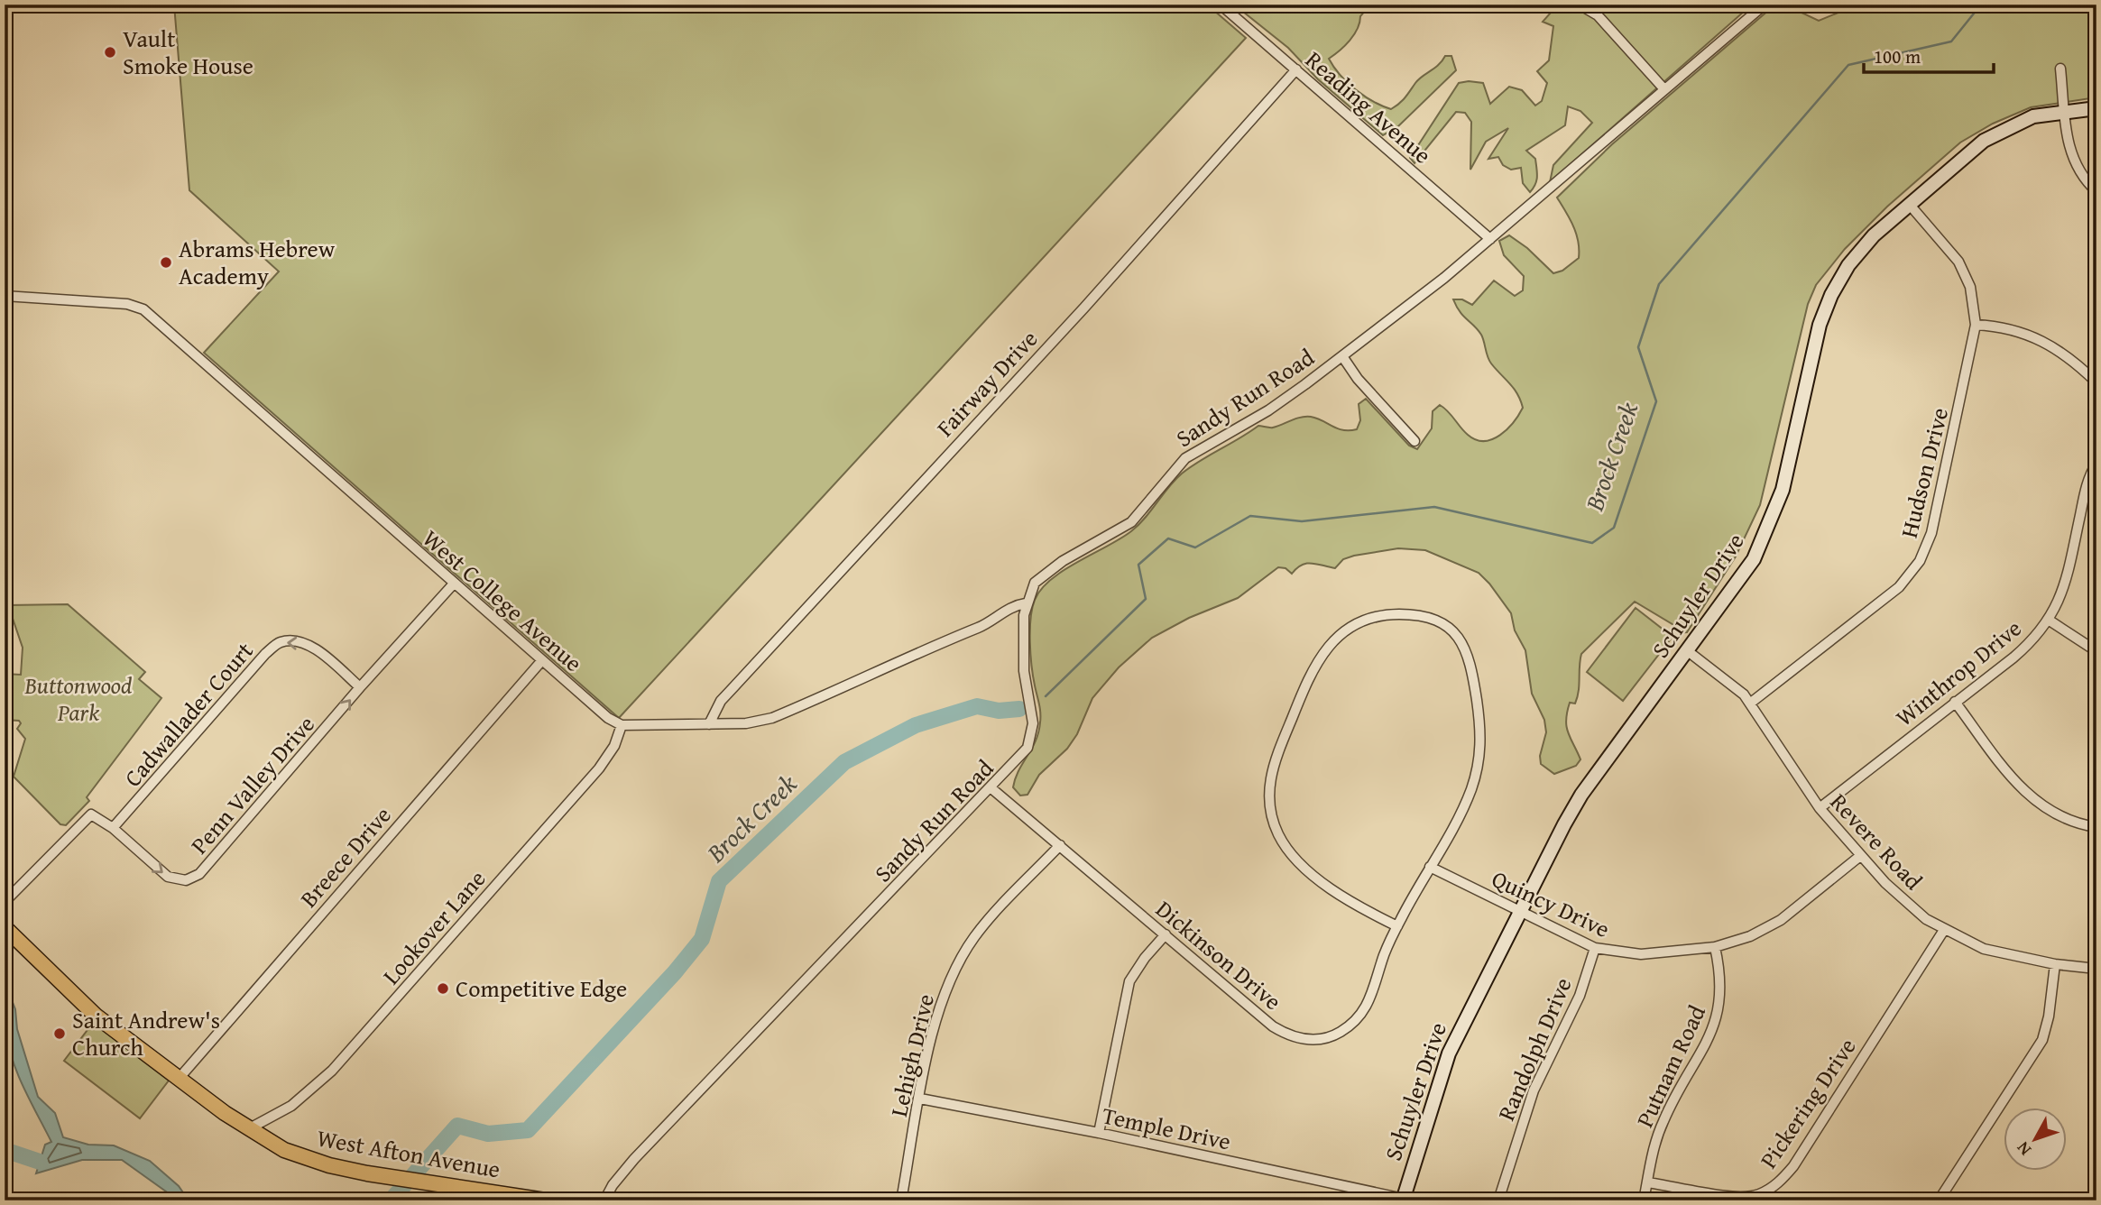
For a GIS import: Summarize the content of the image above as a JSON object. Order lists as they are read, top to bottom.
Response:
{
  "streets": {
    "main road": ["West Afton Avenue"],
    "street": [
      "Reading Avenue",
      "Fairway Drive",
      "Sandy Run Road",
      "Hudson Drive",
      "Schuyler Drive",
      "West College Avenue",
      "Winthrop Drive",
      "Cadwallader Court",
      "Penn Valley Drive",
      "Revere Road",
      "Breece Drive",
      "Quincy Drive",
      "Lookover Lane",
      "Dickinson Drive",
      "Randolph Drive",
      "Lehigh Drive",
      "Putnam Road",
      "Pickering Drive",
      "Temple Drive"
    ]
  },
  "crossings": [
    ["Reading Avenue", "Fairway Drive"],
    ["Reading Avenue", "Sandy Run Road"],
    ["Sandy Run Road", "Dickinson Drive"],
    ["Hudson Drive", "Schuyler Drive"],
    ["Hudson Drive", "Revere Road"],
    ["Schuyler Drive", "Revere Road"],
    ["Schuyler Drive", "Quincy Drive"],
    ["Schuyler Drive", "Temple Drive"],
    ["West College Avenue", "Penn Valley Drive"],
    ["West College Avenue", "Breece Drive"],
    ["West College Avenue", "Lookover Lane"],
    ["Winthrop Drive", "Revere Road"],
    ["Cadwallader Court", "Penn Valley Drive"],
    ["Revere Road", "Quincy Drive"],
    ["Revere Road", "Pickering Drive"],
    ["Breece Drive", "West Afton Avenue"],
    ["Quincy Drive", "Dickinson Drive"],
    ["Quincy Drive", "Randolph Drive"],
    ["Quincy Drive", "Putnam Road"],
    ["Lookover Lane", "West Afton Avenue"],
    ["Dickinson Drive", "Lehigh Drive"],
    ["Lehigh Drive", "Temple Drive"],
    ["Putnam Road", "Pickering Drive"]
  ],
  "one_way": ["Cadwallader Court", "Penn Valley Drive"],
  "water": ["Brock Creek"],
  "parks": ["Buttonwood Park"],
  "places": [
    "Vault Smoke House",
    "Abrams Hebrew Academy",
    "Competitive Edge",
    "Saint Andrew's Church"
  ],
  "scale_bar": "100 m",
  "north": "bottom left"
}
